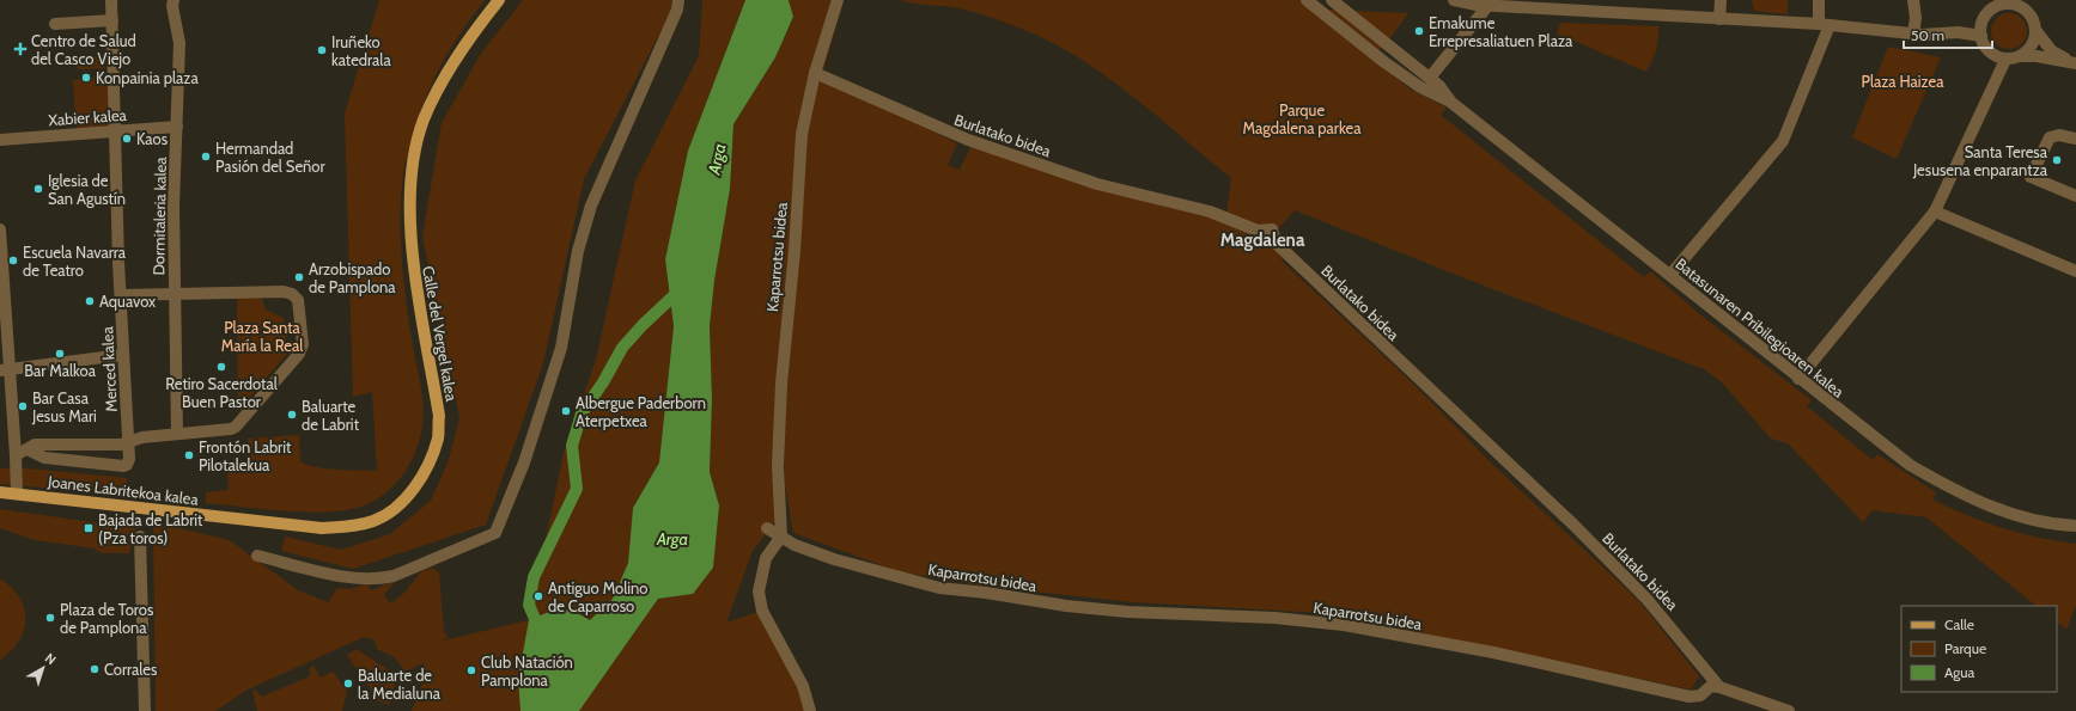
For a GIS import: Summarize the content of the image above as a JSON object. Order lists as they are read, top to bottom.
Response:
{
  "streets": {
    "main road": ["Calle del Vergel kalea", "Joanes Labritekoa kalea"],
    "street": [
      "Xabier kalea",
      "Burlatako bidea",
      "Dormitaleria kalea",
      "Kaparrotsu bidea",
      "Batasunaren Pribilegioaren kalea",
      "Merced kalea"
    ]
  },
  "crossings": [
    ["Xabier kalea", "Dormitaleria kalea"],
    ["Xabier kalea", "Merced kalea"],
    ["Burlatako bidea", "Kaparrotsu bidea"],
    ["Calle del Vergel kalea", "Joanes Labritekoa kalea"],
    ["Merced kalea", "Joanes Labritekoa kalea"]
  ],
  "districts": ["Magdalena"],
  "water": ["Arga"],
  "parks": ["Plaza Haizea", "Parque Magdalena parkea", "Plaza Santa María la Real"],
  "places": {
    "other": [
      "Emakume Errepresaliatuen Plaza",
      "Iruñeko katedrala",
      "Konpainia plaza",
      "Kaos",
      "Hermandad Pasión del Señor",
      "Santa Teresa Jesusena enparantza",
      "Iglesia de San Agustín",
      "Escuela Navarra de Teatro",
      "Arzobispado de Pamplona",
      "Aquavox",
      "Bar Malkoa",
      "Retiro Sacerdotal Buen Pastor",
      "Bar Casa Jesus Mari",
      "Albergue Paderborn Aterpetxea",
      "Baluarte de Labrit",
      "Frontón Labrit Pilotalekua",
      "Antiguo Molino de Caparroso",
      "Plaza de Toros de Pamplona",
      "Corrales",
      "Club Natación Pamplona",
      "Baluarte de la Medialuna"
    ],
    "health": ["Centro de Salud del Casco Viejo"],
    "transit": ["Bajada de Labrit (Pza toros)"]
  },
  "legend": ["Calle", "Parque", "Agua"],
  "scale_bar": "50 m",
  "north": "top right"
}
